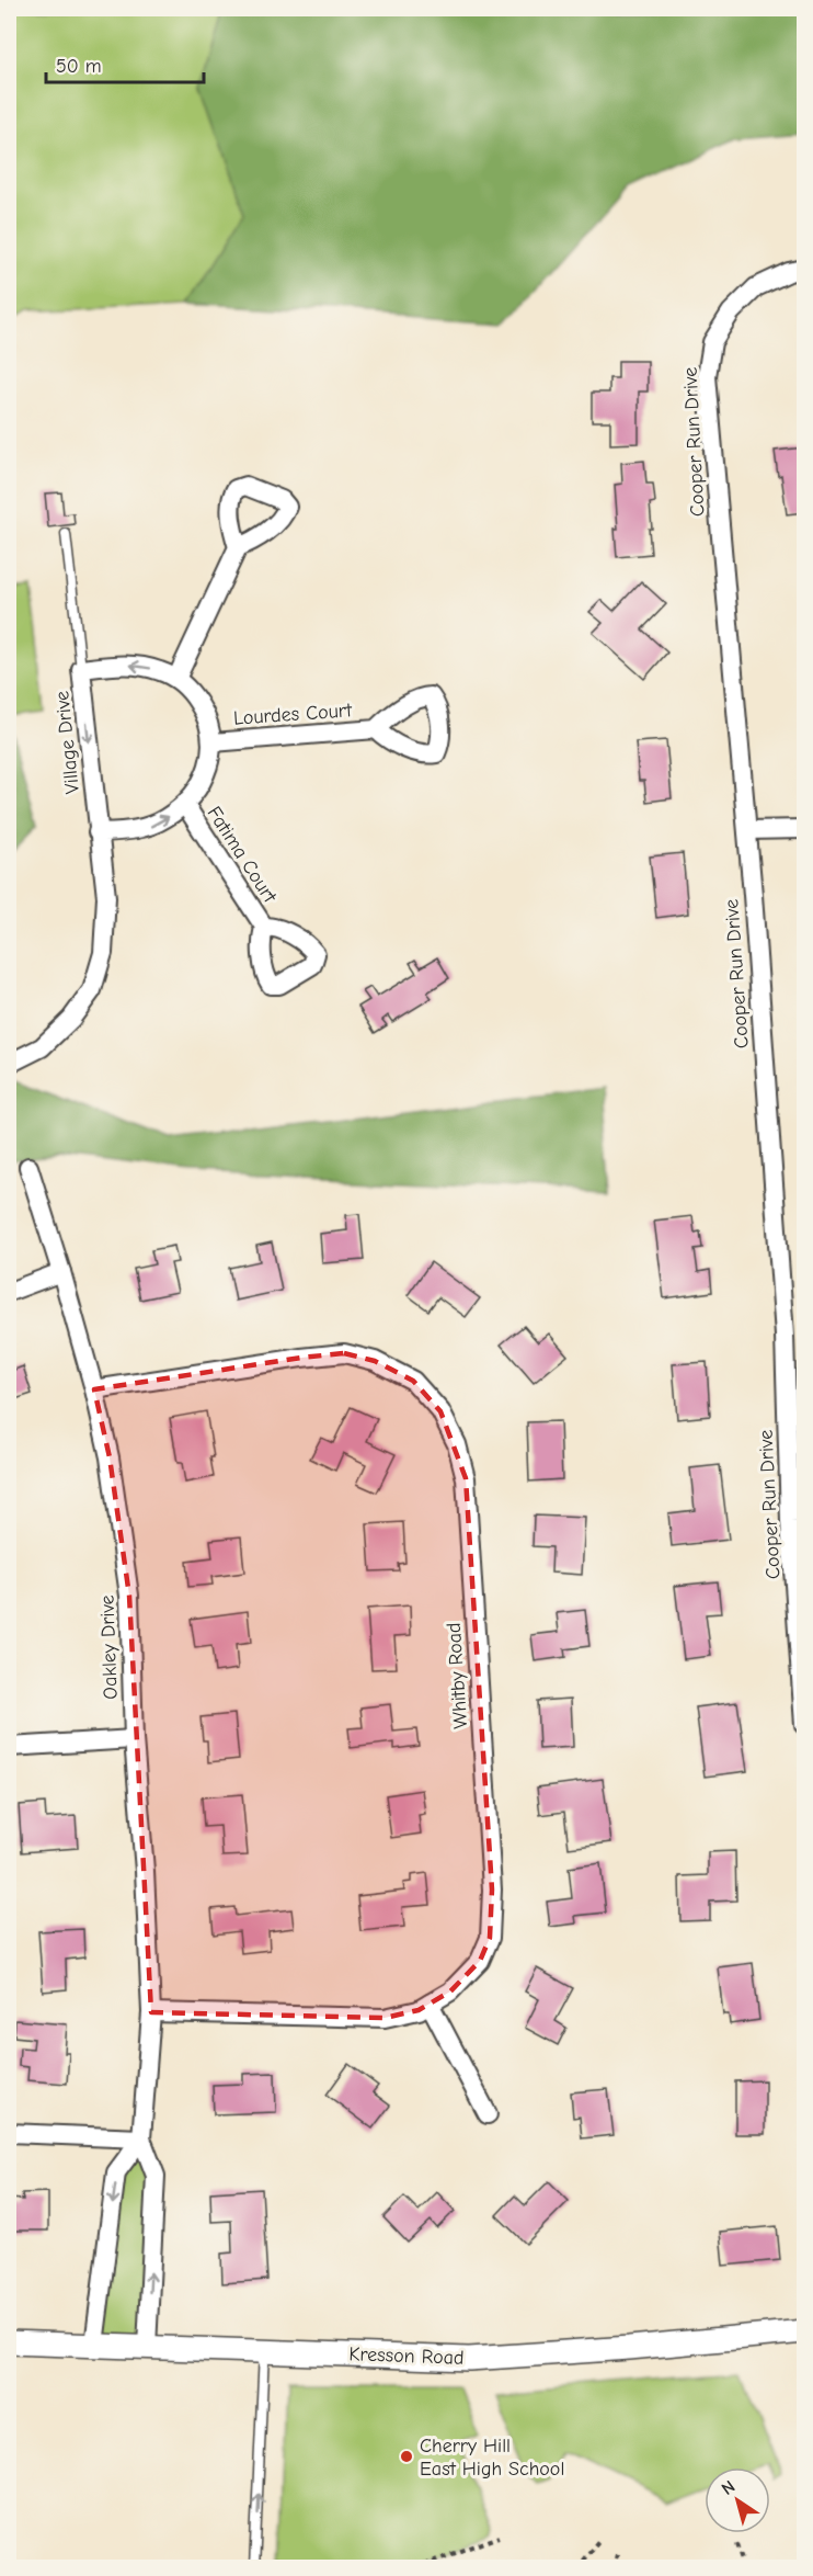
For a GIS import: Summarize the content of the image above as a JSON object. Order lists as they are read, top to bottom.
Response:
{
  "streets": {
    "street": [
      "Cooper Run Drive",
      "Lourdes Court",
      "Village Drive",
      "Fatima Court",
      "Oakley Drive",
      "Whitby Road",
      "Kresson Road"
    ]
  },
  "crossings": [
    ["Lourdes Court", "Village Drive"],
    ["Village Drive", "Fatima Court"],
    ["Oakley Drive", "Whitby Road"]
  ],
  "places": ["Cherry Hill East High School"],
  "scale_bar": "50 m",
  "north": "top left"
}
